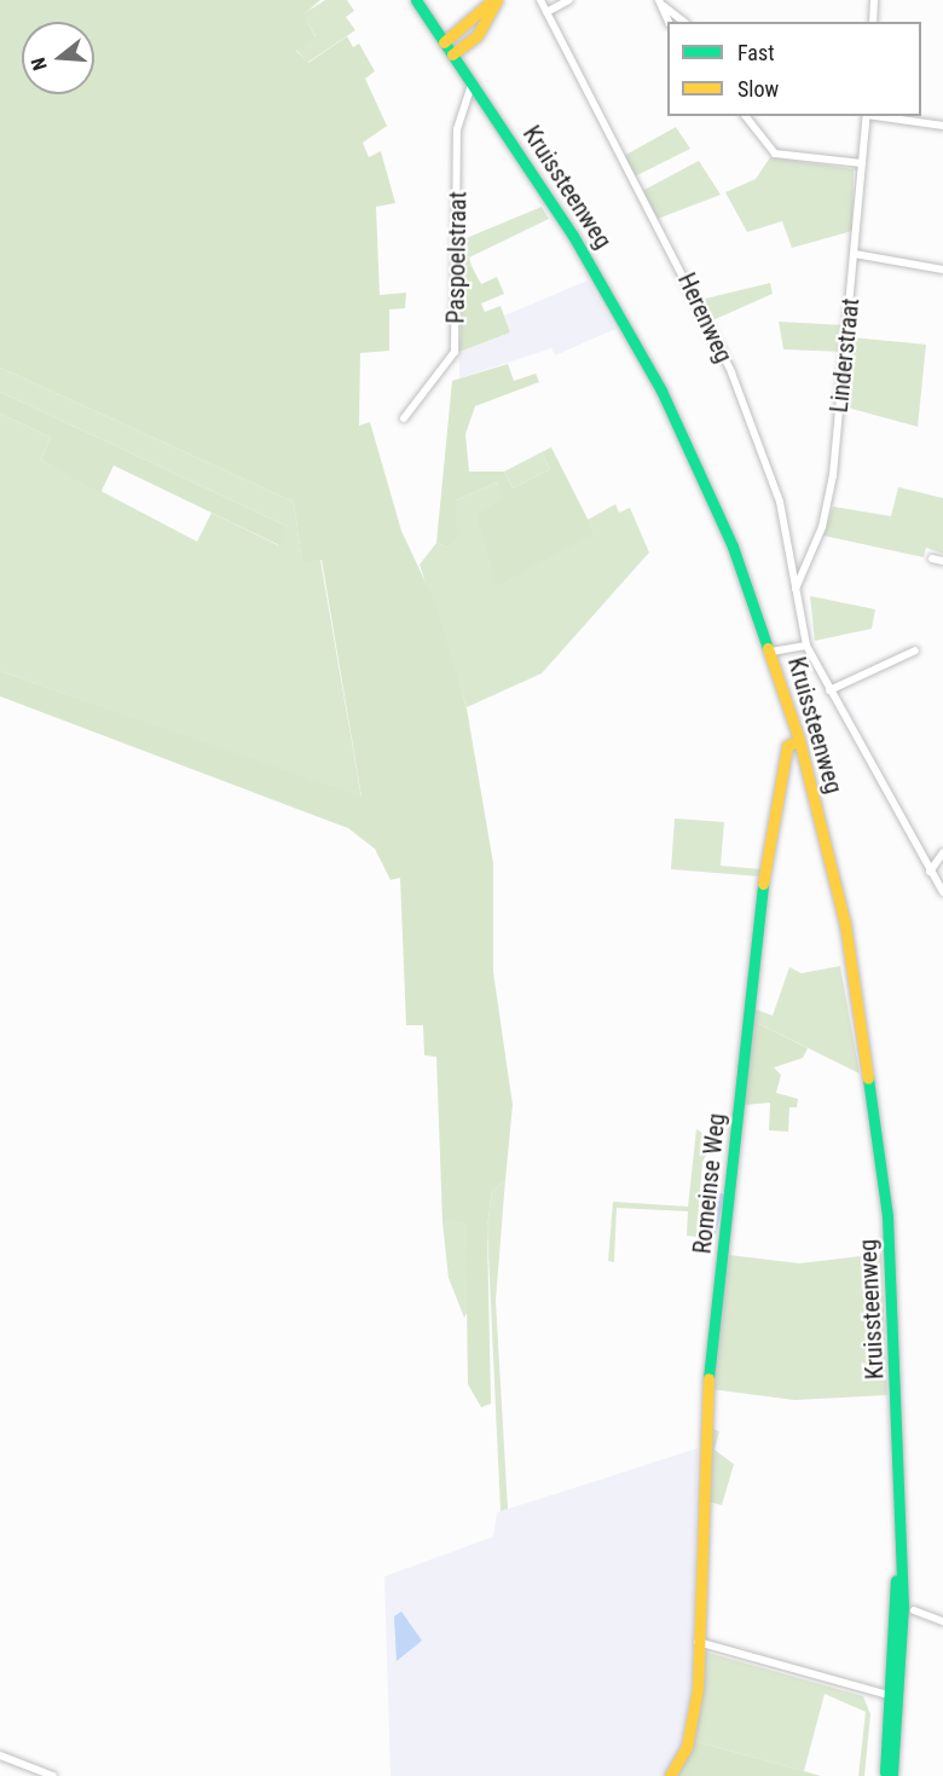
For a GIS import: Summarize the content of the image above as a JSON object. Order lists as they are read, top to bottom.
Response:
{
  "streets": {
    "main road": ["Kruissteenweg", "Romeinse Weg"],
    "street": ["Paspoelstraat", "Herenweg", "Linderstraat"]
  },
  "crossings": [
    ["Kruissteenweg", "Paspoelstraat"],
    ["Kruissteenweg", "Romeinse Weg"],
    ["Herenweg", "Linderstraat"]
  ],
  "legend": ["Fast", "Slow"],
  "north": "left"
}
